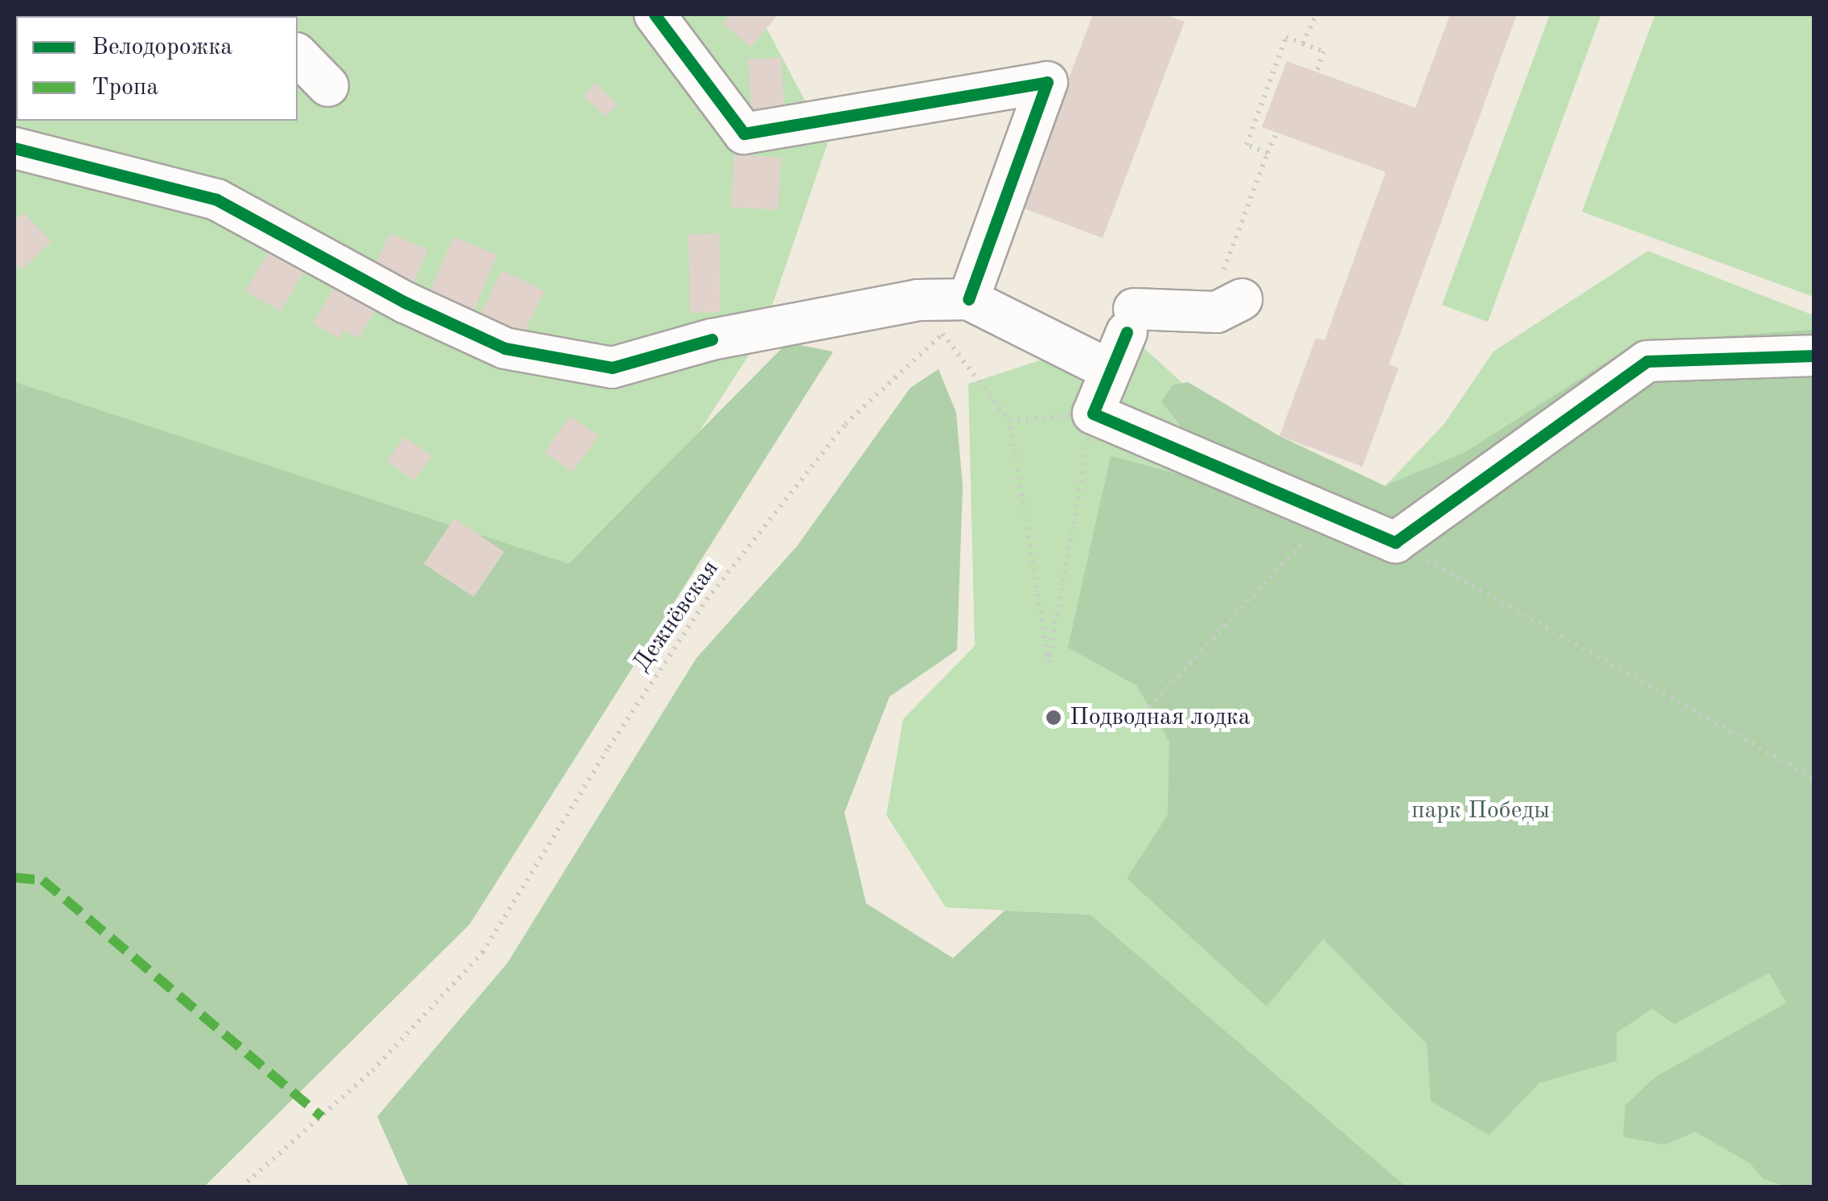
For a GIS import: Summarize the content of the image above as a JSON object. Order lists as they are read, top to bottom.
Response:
{
  "streets": {
    "path": ["Дежнёвская"]
  },
  "parks": ["парк Победы"],
  "places": ["Подводная лодка"],
  "legend": ["Велодорожка", "Тропа"]
}
